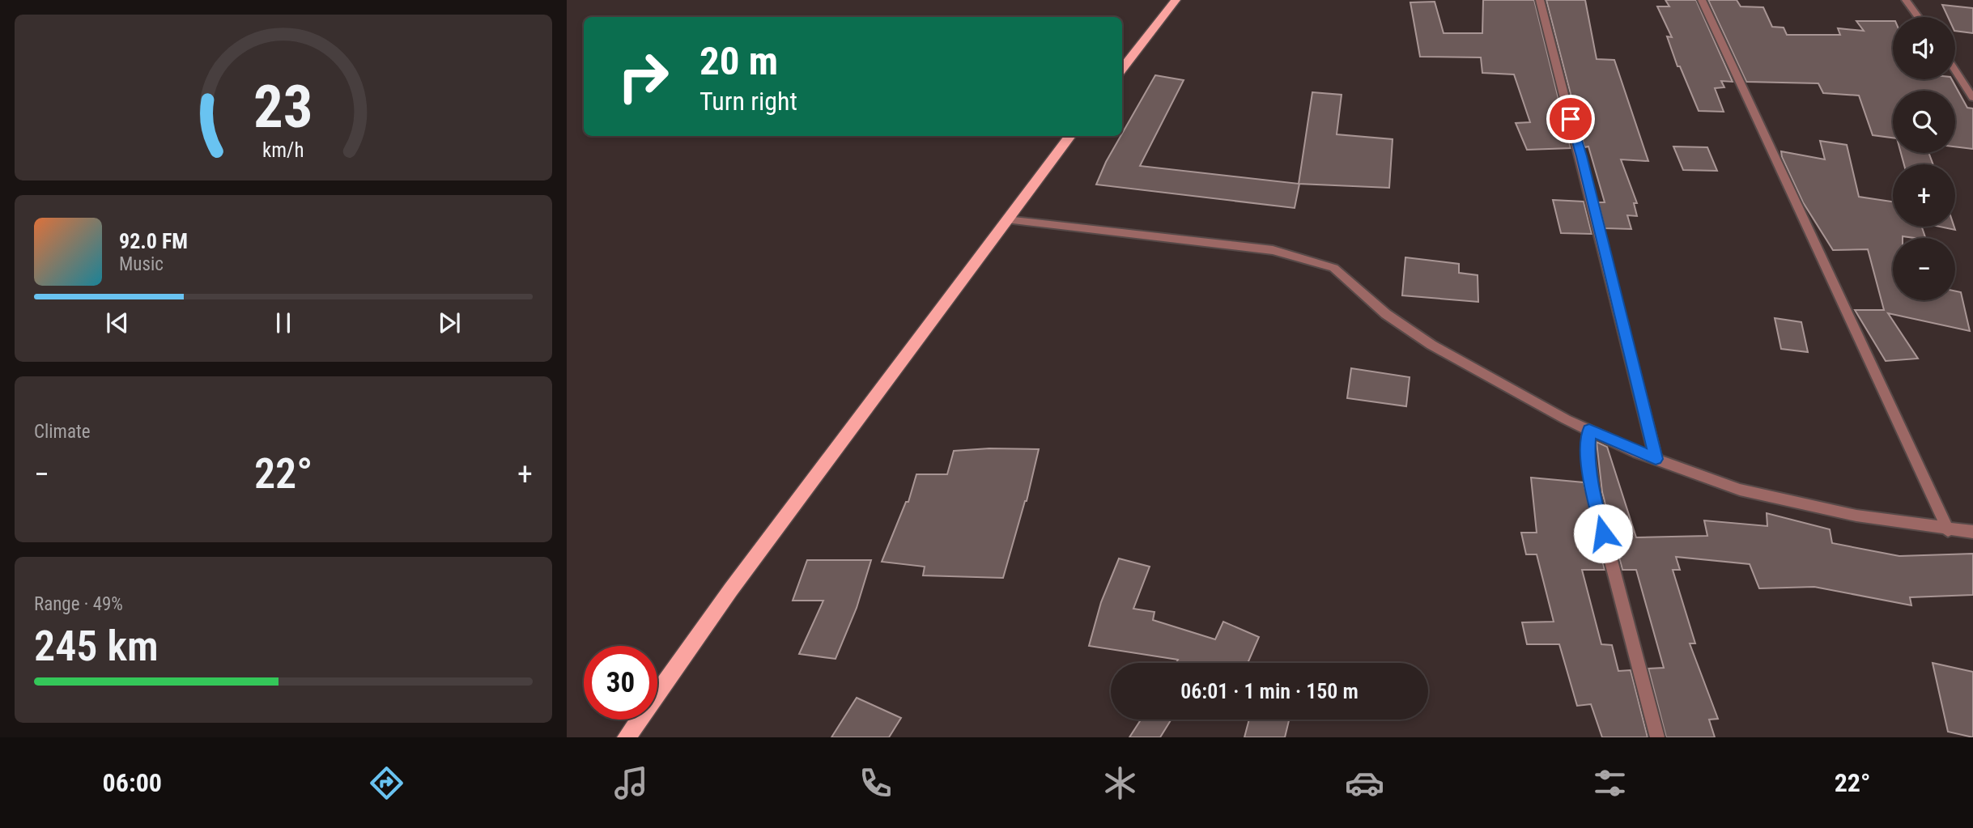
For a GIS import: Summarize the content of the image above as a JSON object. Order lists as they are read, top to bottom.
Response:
{
  "page": {
    "map_buttons": ["+", "−"],
    "turn": ["20 m", "Turn right"],
    "song": ["92.0 FM", "Music"],
    "tile": [
      "Climate",
      ["Range · 49%", "245 km"]
    ],
    "heat": ["−", "22°", "+"],
    "limit": "30",
    "trip": "06:01 · 1 min · 150 m",
    "tabs": ["06:00", "22°"],
    "gauge": ["23", "km/h"]
  }
}
